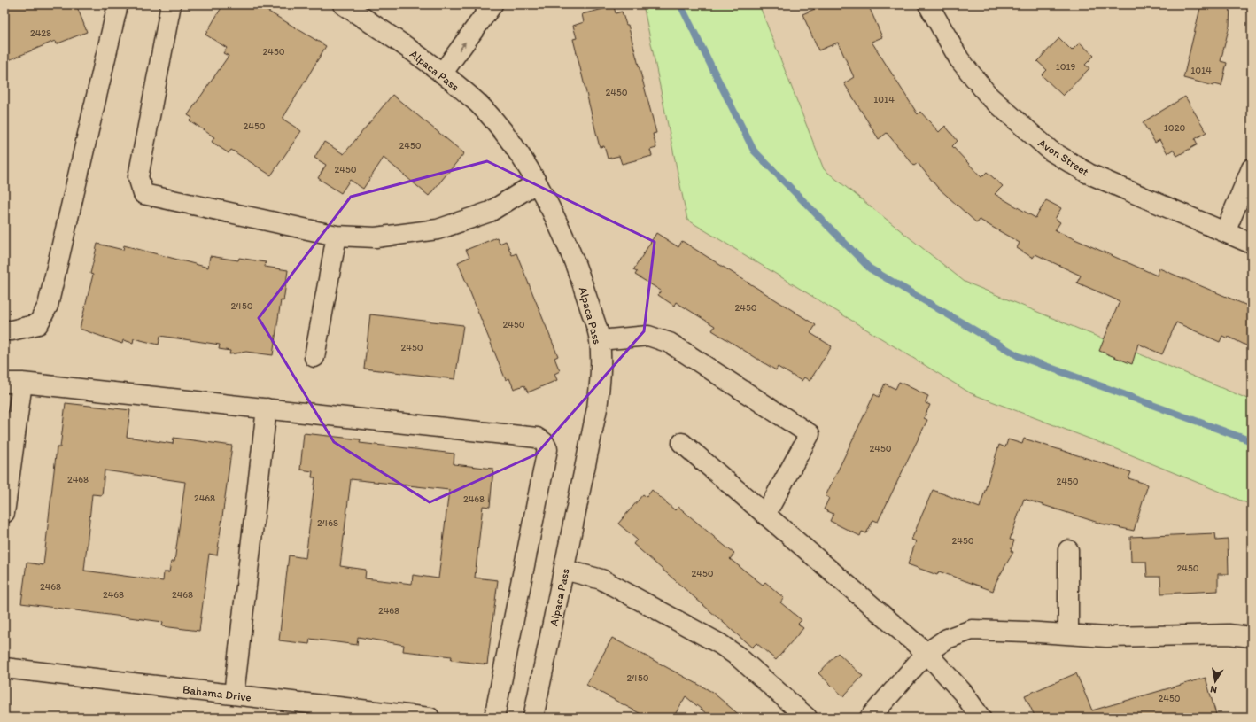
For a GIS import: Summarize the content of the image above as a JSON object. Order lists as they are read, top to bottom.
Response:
{
  "streets": {
    "street": ["Alpaca Pass", "Avon Street", "Bahama Drive"]
  },
  "house_numbers": [
    "2428",
    "2450",
    "1019",
    "1014",
    "2450",
    "1014",
    "2450",
    "1020",
    "2450",
    "2450",
    "2450",
    "2450",
    "2450",
    "2450",
    "2450",
    "2468",
    "2450",
    "2468",
    "2468",
    "2468",
    "2450",
    "2450",
    "2450",
    "2468",
    "2468",
    "2468",
    "2468",
    "2450",
    "2450"
  ],
  "north": "bottom"
}
